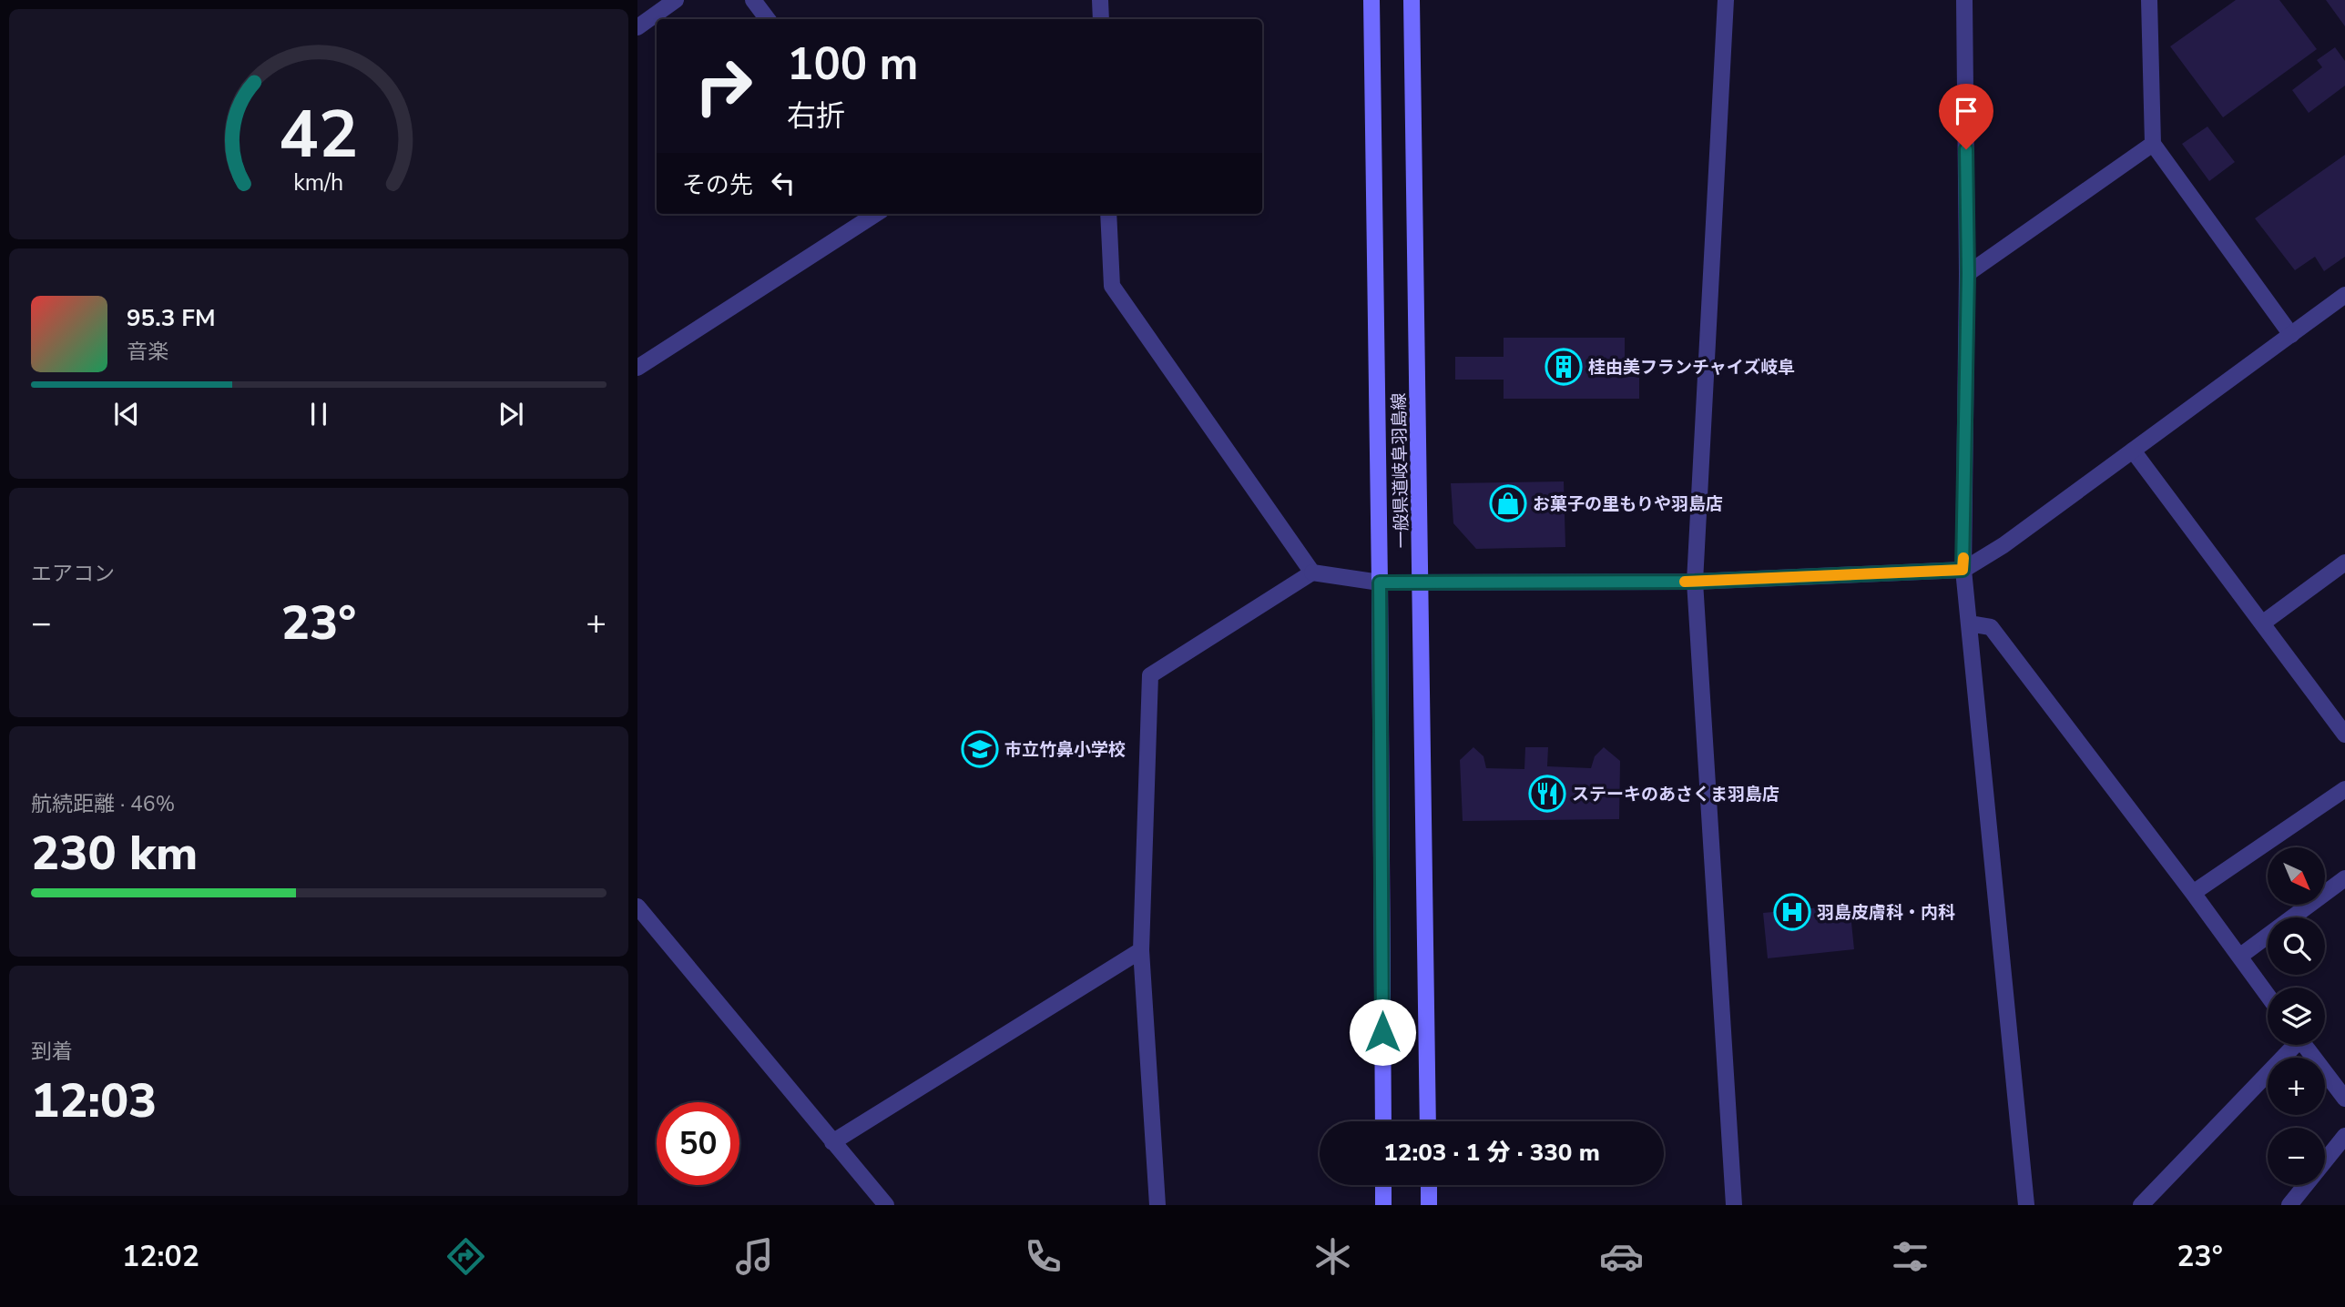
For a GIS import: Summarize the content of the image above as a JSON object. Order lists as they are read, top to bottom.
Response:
{
  "streets": {
    "main road": ["一般県道岐阜羽島線"]
  },
  "places": {
    "building": ["桂由美フランチャイズ岐阜"],
    "shop": ["お菓子の里もりや羽島店"],
    "school or university": ["市立竹鼻小学校"],
    "restaurant": ["ステーキのあさくま羽島店"],
    "hospital": ["羽島皮膚科・内科"]
  },
  "north": "bottom right",
  "page": {
    "turn": ["100 m", "右折"],
    "then": "その先",
    "song": ["95.3 FM", "音楽"],
    "tile": [
      "エアコン",
      ["航続距離 · 46%", "230 km"],
      ["到着", "12:03"]
    ],
    "heat": ["−", "23°", "+"],
    "map_buttons": ["+", "−"],
    "limit": "50",
    "trip": "12:03 · 1 分 · 330 m",
    "tabs": ["12:02", "23°"],
    "gauge": ["42", "km/h"]
  }
}
